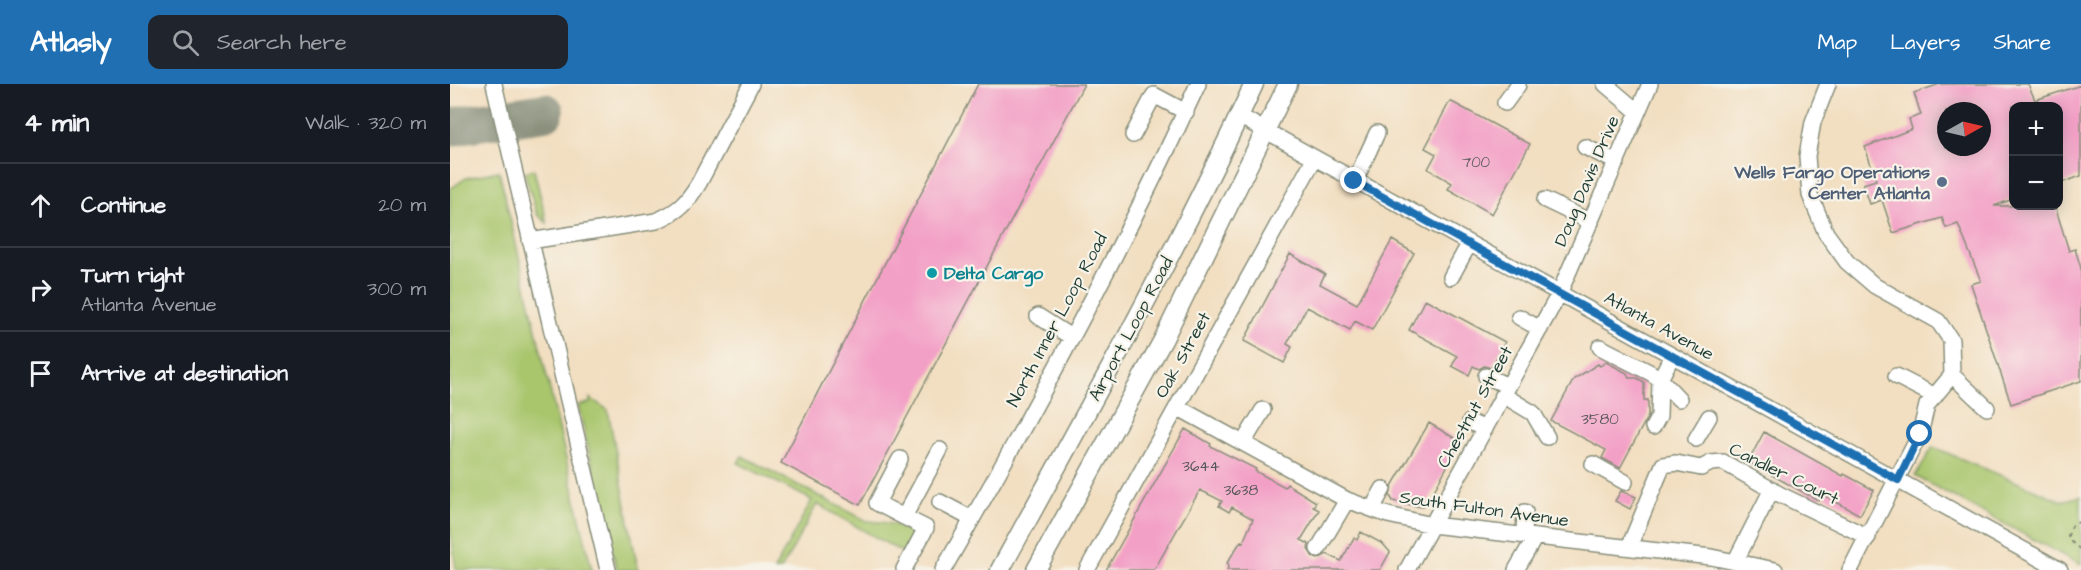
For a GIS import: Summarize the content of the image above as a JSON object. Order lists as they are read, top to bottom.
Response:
{
  "streets": {
    "main road": ["Airport Loop Road"],
    "street": [
      "Doug Davis Drive",
      "North Inner Loop Road",
      "Atlanta Avenue",
      "Oak Street",
      "Chestnut Street",
      "Candler Court",
      "South Fulton Avenue"
    ]
  },
  "crossings": [
    ["Doug Davis Drive", "Atlanta Avenue"],
    ["Doug Davis Drive", "Chestnut Street"],
    ["Atlanta Avenue", "Airport Loop Road"],
    ["Atlanta Avenue", "Oak Street"],
    ["Atlanta Avenue", "Chestnut Street"],
    ["Oak Street", "South Fulton Avenue"],
    ["Chestnut Street", "South Fulton Avenue"],
    ["Candler Court", "South Fulton Avenue"]
  ],
  "places": ["Wells Fargo Operations Center Atlanta", "Delta Cargo"],
  "house_numbers": [
    "700",
    "3580",
    "3644",
    "3638"
  ],
  "north": "right",
  "page": {
    "header": "Atlasly",
    "search": "Search here",
    "nav": ["Map", "Layers", "Share"],
    "heading": ["4 min", "Walk · 320 m"],
    "map_buttons": ["+", "−"],
    "list": [
      ["Continue", "20 m"],
      ["Turn right", "Atlanta Avenue", "300 m"],
      "Arrive at destination"
    ]
  }
}
